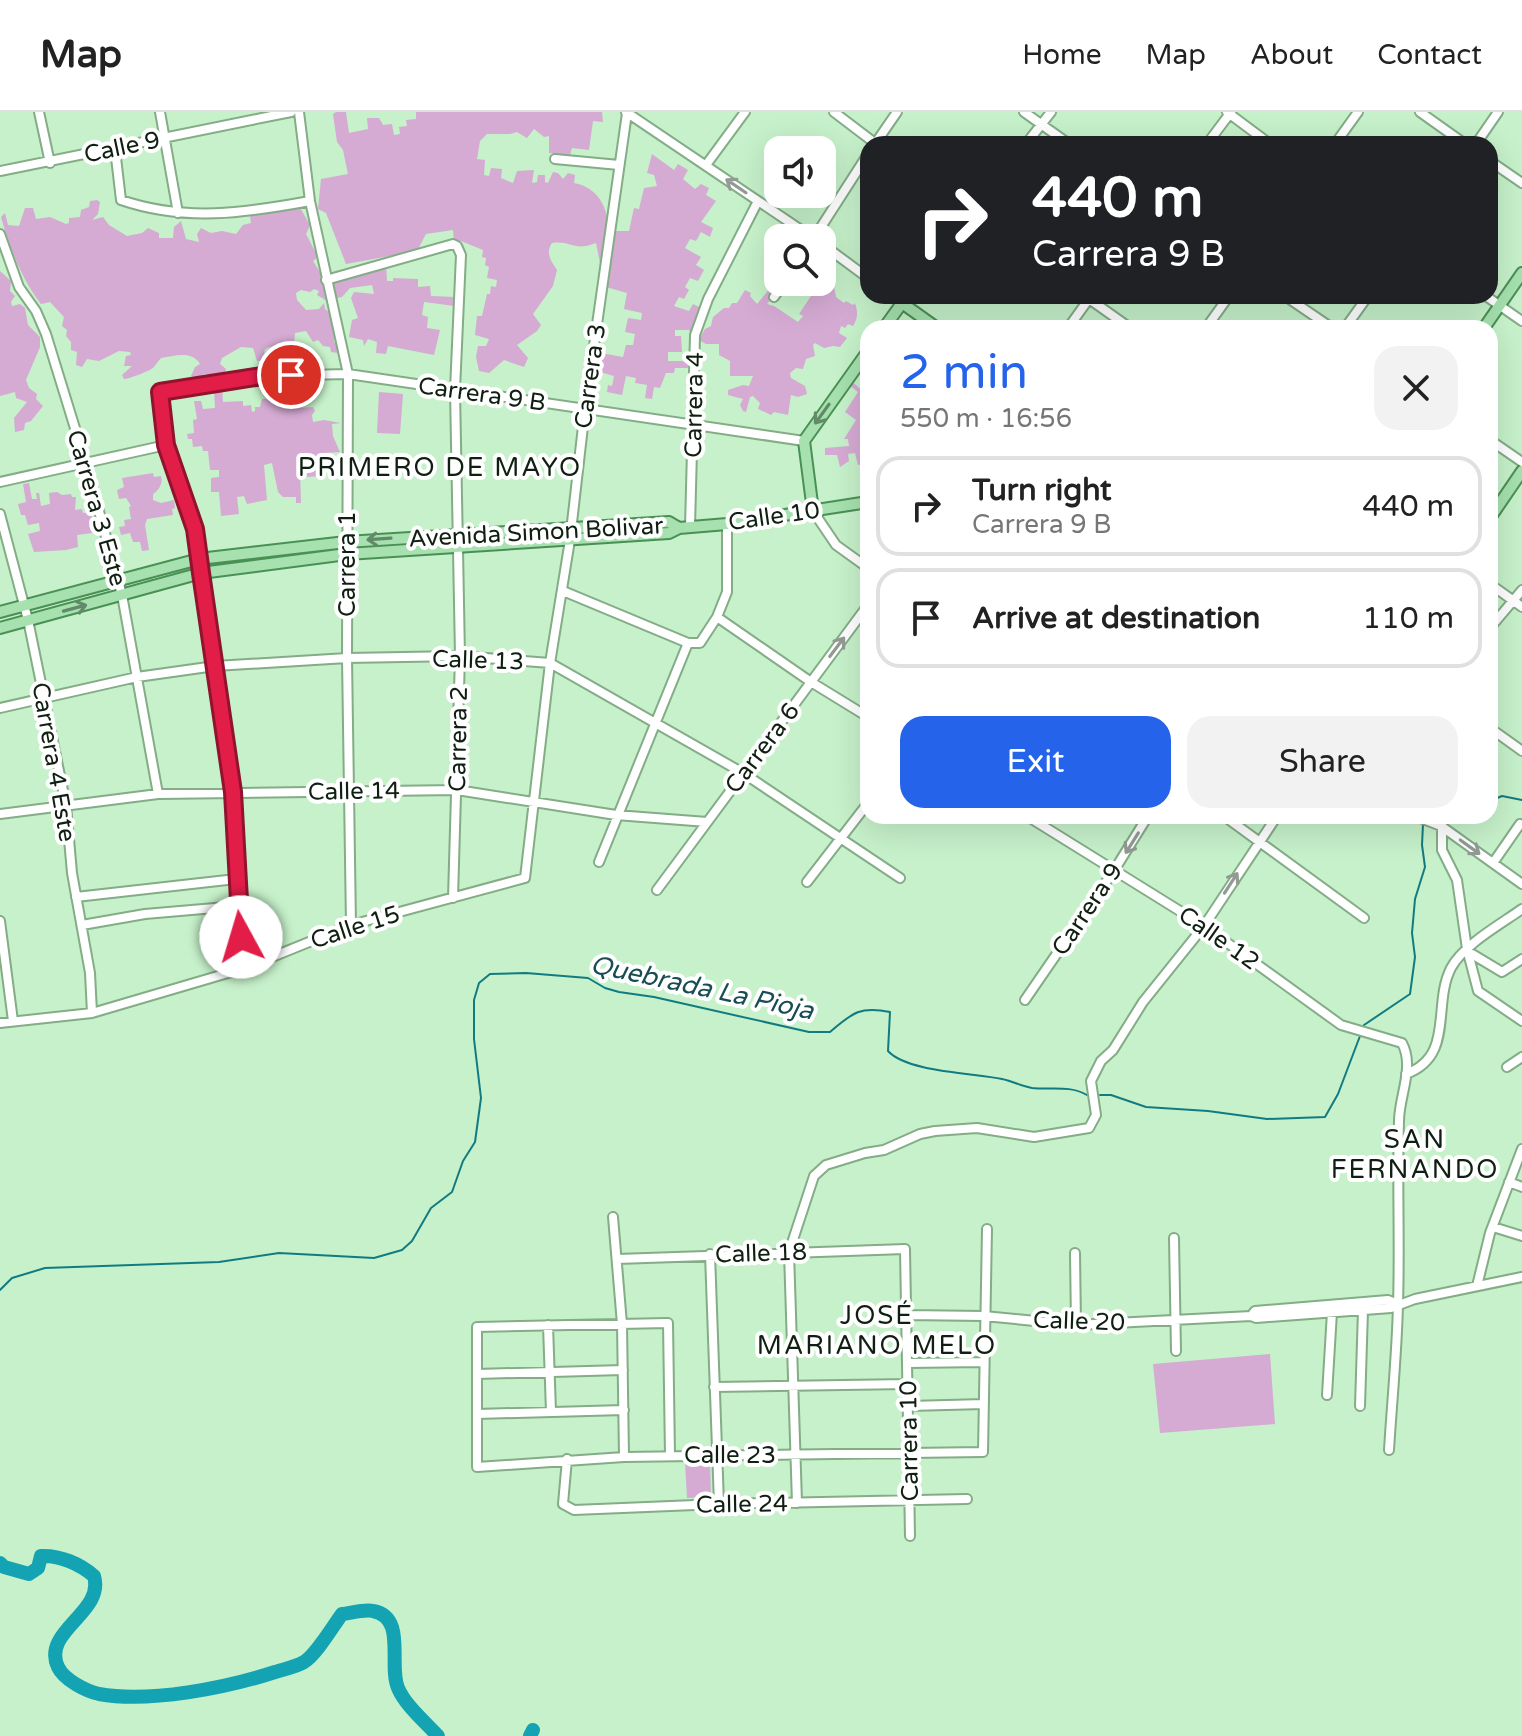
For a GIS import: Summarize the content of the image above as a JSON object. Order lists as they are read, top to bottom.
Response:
{
  "streets": {
    "main road": ["Calle 10", "Avenida Simon Bolivar"],
    "street": [
      "Calle 9",
      "Carrera 3",
      "Carrera 9 B",
      "Carrera 4",
      "Carrera 3 Este",
      "Carrera 1",
      "Calle 13",
      "Carrera 2",
      "Carrera 6",
      "Carrera 4 Este",
      "Calle 14",
      "Carrera 9",
      "Calle 15",
      "Calle 12",
      "Calle 18",
      "Calle 20",
      "Carrera 10",
      "Calle 23",
      "Calle 24"
    ]
  },
  "crossings": [
    ["Carrera 3", "Carrera 9 B"],
    ["Carrera 3", "Avenida Simon Bolivar"],
    ["Carrera 3", "Calle 13"],
    ["Carrera 3", "Calle 14"],
    ["Carrera 3", "Calle 15"],
    ["Carrera 9 B", "Carrera 4"],
    ["Carrera 9 B", "Carrera 1"],
    ["Carrera 9 B", "Carrera 2"],
    ["Carrera 4", "Calle 10"],
    ["Carrera 4", "Avenida Simon Bolivar"],
    ["Carrera 3 Este", "Avenida Simon Bolivar"],
    ["Carrera 3 Este", "Calle 13"],
    ["Carrera 3 Este", "Calle 14"],
    ["Calle 10", "Avenida Simon Bolivar"],
    ["Avenida Simon Bolivar", "Carrera 1"],
    ["Avenida Simon Bolivar", "Carrera 2"],
    ["Avenida Simon Bolivar", "Carrera 4 Este"],
    ["Carrera 1", "Calle 13"],
    ["Carrera 1", "Carrera 2"],
    ["Carrera 1", "Calle 14"],
    ["Carrera 1", "Calle 15"],
    ["Calle 13", "Carrera 2"],
    ["Calle 13", "Carrera 6"],
    ["Calle 13", "Carrera 4 Este"],
    ["Carrera 2", "Calle 14"],
    ["Carrera 2", "Calle 15"],
    ["Carrera 6", "Calle 14"],
    ["Carrera 4 Este", "Calle 14"],
    ["Carrera 4 Este", "Calle 15"],
    ["Carrera 9", "Calle 12"],
    ["Calle 18", "Carrera 10"],
    ["Calle 20", "Carrera 10"],
    ["Carrera 10", "Calle 23"],
    ["Carrera 10", "Calle 24"],
    ["Calle 23", "Calle 24"]
  ],
  "districts": ["PRIMERO DE MAYO", "SAN FERNANDO", "JOSÉ MARIANO MELO"],
  "water": ["Quebrada La Pioja"],
  "page": {
    "header": "Map",
    "nav": [
      "Home",
      "Map",
      "About",
      "Contact"
    ],
    "turn": ["440 m", "Carrera 9 B"],
    "heading": ["2 min", "550 m · 16:56"],
    "list": [
      {
        "name": "Turn right",
        "note": "Carrera 9 B",
        "value": "440 m"
      },
      {
        "name": "Arrive at destination",
        "value": "110 m"
      }
    ],
    "buttons": ["Exit", "Share"]
  }
}
